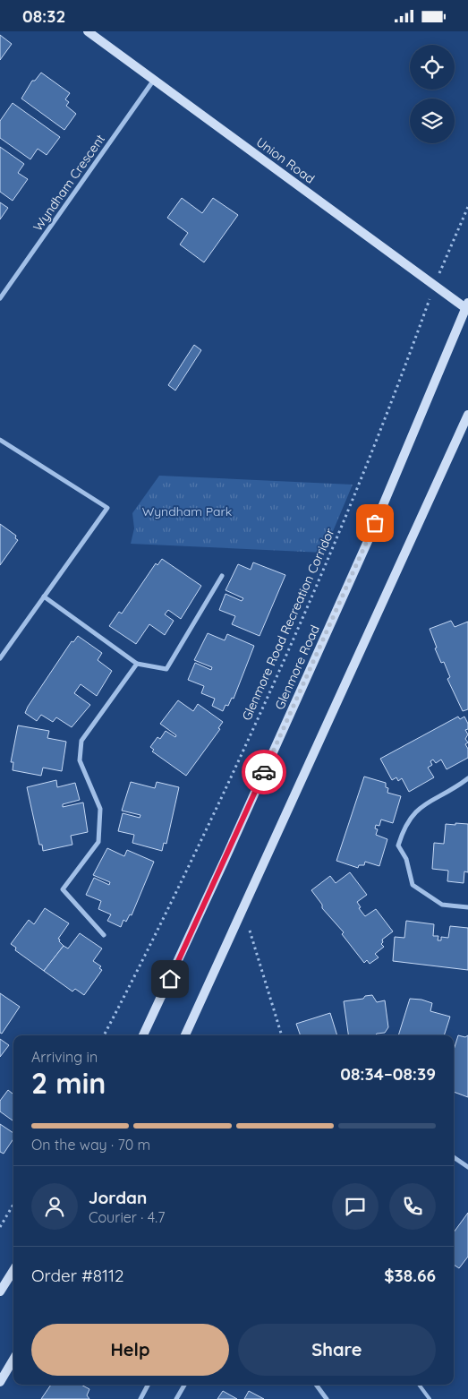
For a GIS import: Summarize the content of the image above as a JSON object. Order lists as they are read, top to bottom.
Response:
{
  "streets": {
    "main road": ["Union Road", "Glenmore Road"],
    "street": ["Wyndham Crescent"],
    "path": ["Glenmore Road Recreation Corridor"]
  },
  "crossings": [
    ["Union Road", "Wyndham Crescent"],
    ["Union Road", "Glenmore Road Recreation Corridor"],
    ["Union Road", "Glenmore Road"]
  ],
  "parks": ["Wyndham Park"],
  "page": {
    "status": "08:32",
    "heading": ["2 min", "Arriving in", "08:34–08:39"],
    "panel": [
      "Jordan",
      "Courier · 4.7",
      "Order #8112",
      "$38.66"
    ],
    "bar": "On the way · 70 m",
    "buttons": ["Help", "Share"]
  }
}
